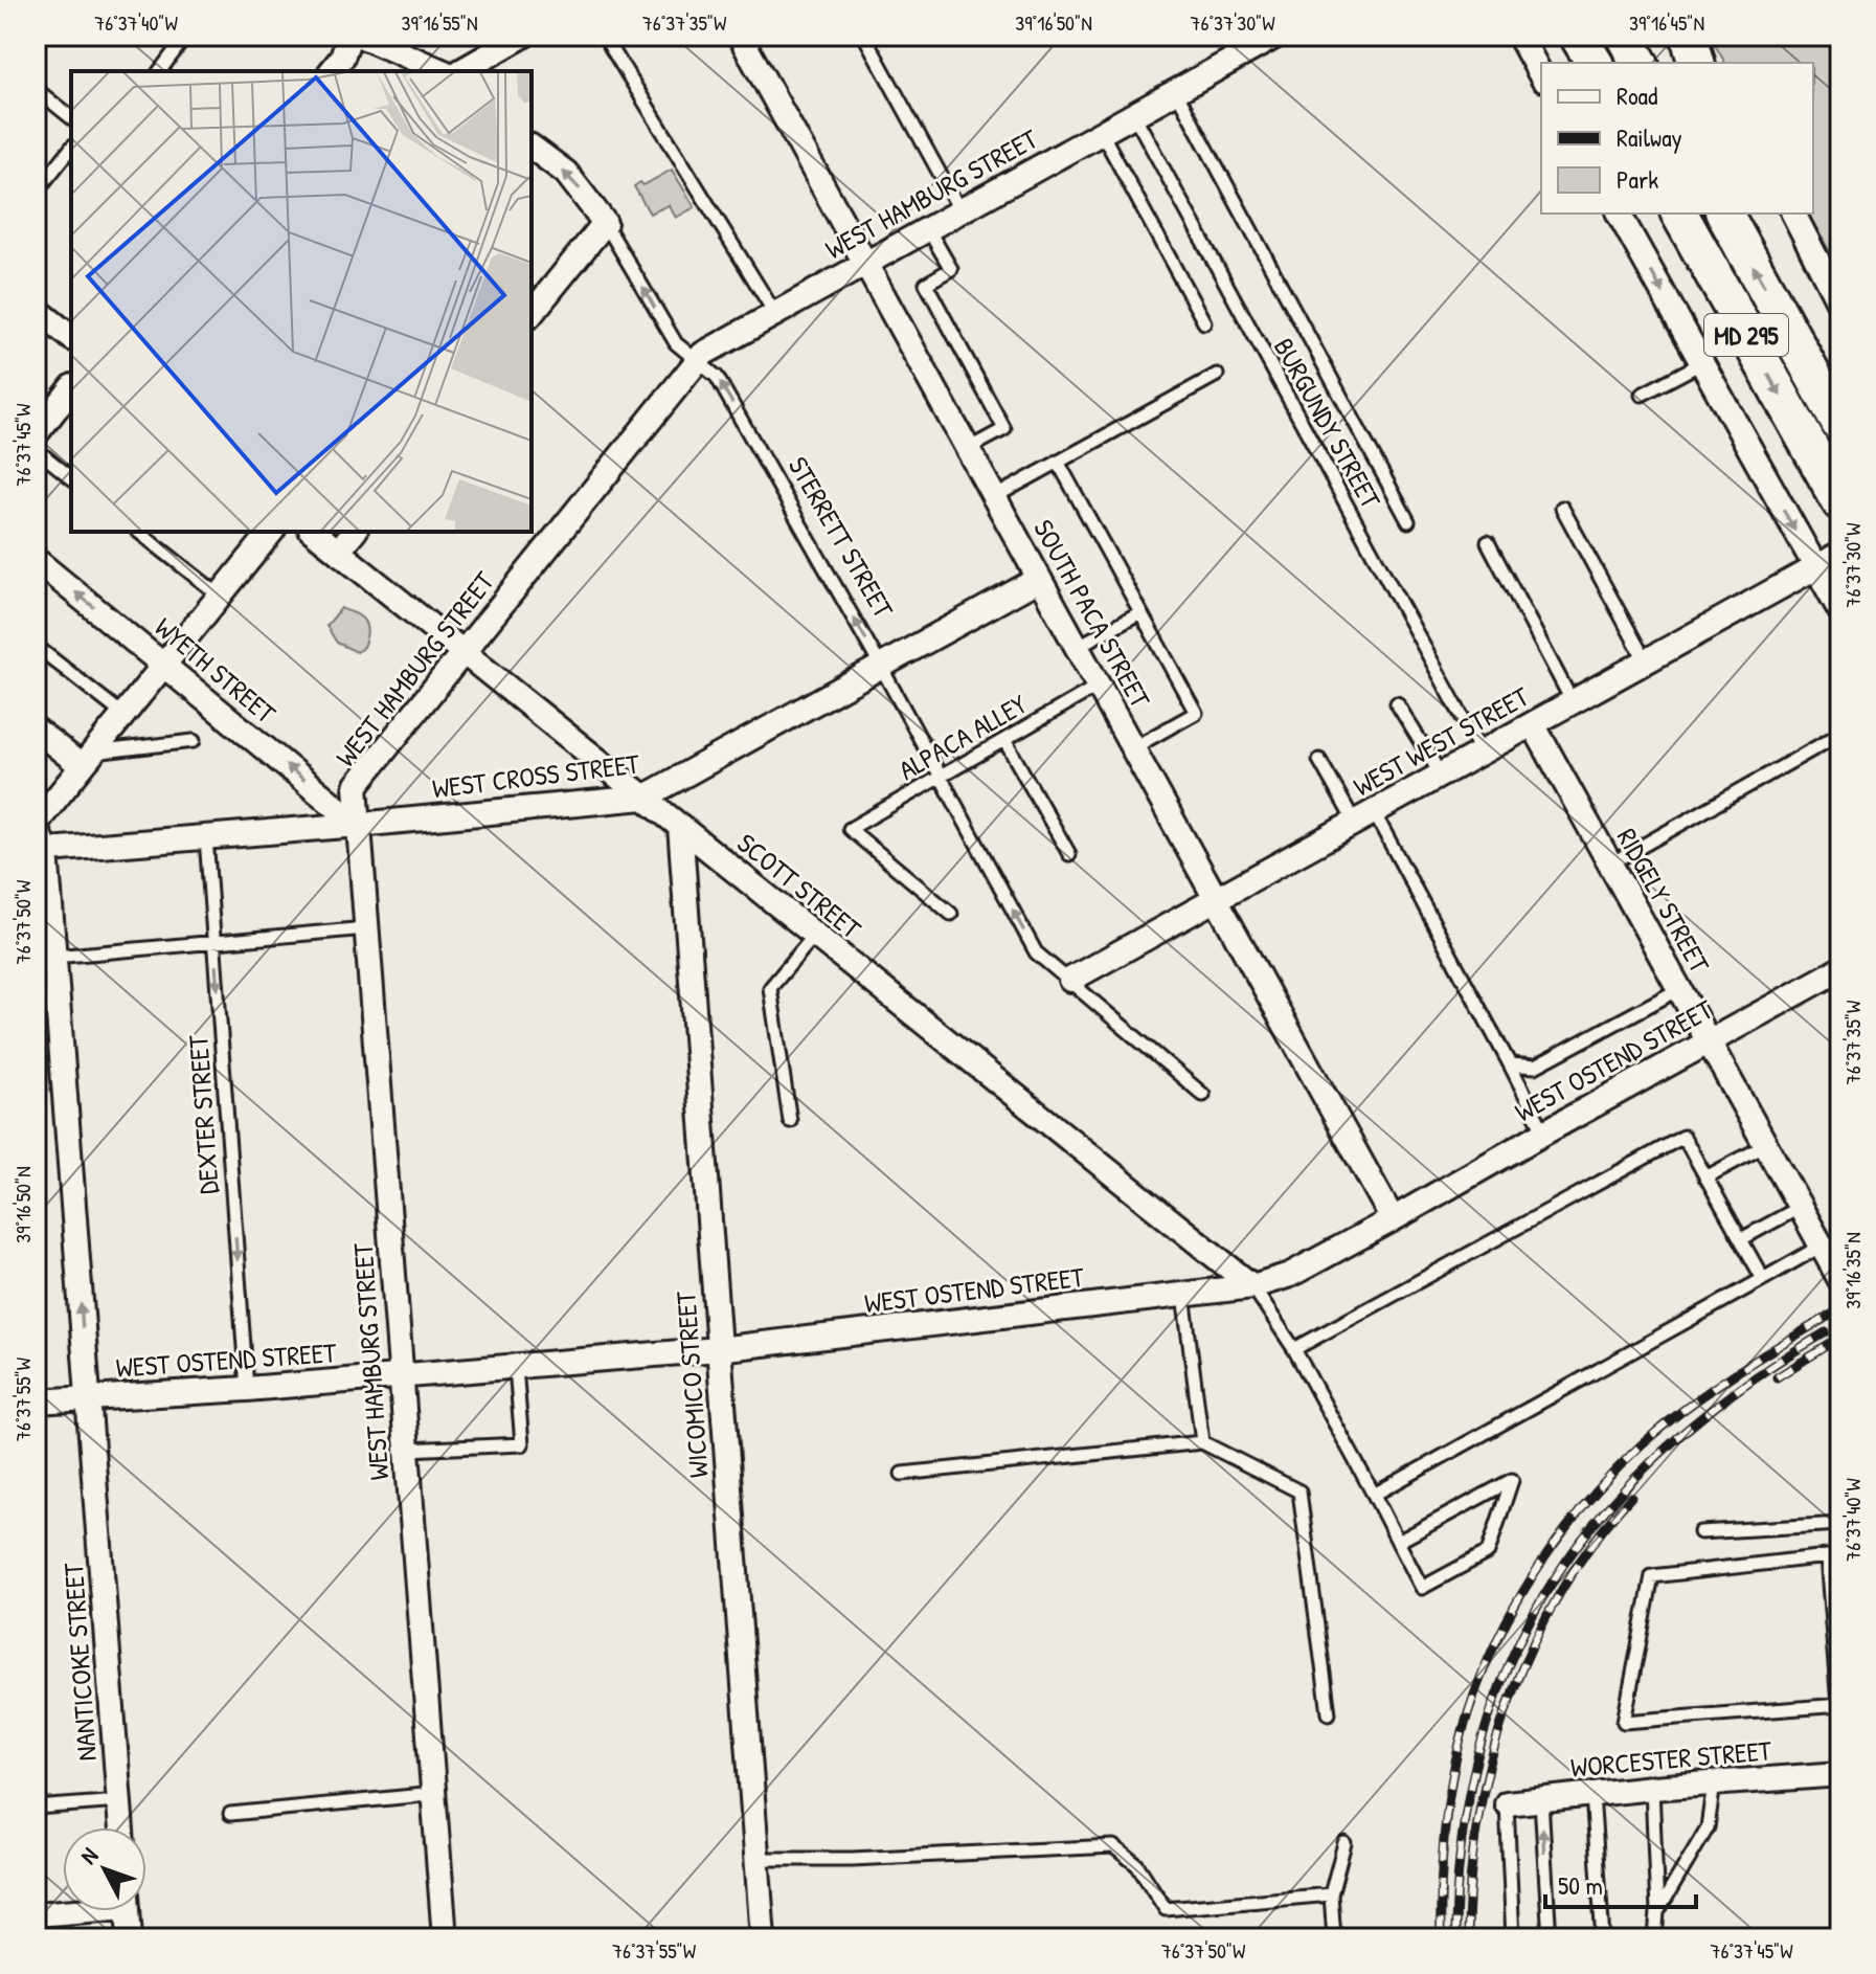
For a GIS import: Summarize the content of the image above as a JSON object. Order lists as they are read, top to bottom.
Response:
{
  "streets": {
    "main road": ["MD 295"],
    "street": [
      "WEST HAMBURG STREET",
      "STERRETT STREET",
      "SOUTH PACA STREET",
      "WYETH STREET",
      "WEST WEST STREET",
      "WEST CROSS STREET",
      "SCOTT STREET",
      "RIDGELY STREET",
      "WEST OSTEND STREET",
      "WICOMICO STREET",
      "NANTICOKE STREET",
      "WORCESTER STREET"
    ],
    "lane": ["BURGUNDY STREET", "ALPACA ALLEY", "DEXTER STREET"]
  },
  "crossings": [
    ["WEST HAMBURG STREET", "BURGUNDY STREET"],
    ["WEST HAMBURG STREET", "STERRETT STREET"],
    ["WEST HAMBURG STREET", "SOUTH PACA STREET"],
    ["WEST HAMBURG STREET", "WYETH STREET"],
    ["WEST HAMBURG STREET", "WEST CROSS STREET"],
    ["WEST HAMBURG STREET", "SCOTT STREET"],
    ["WEST HAMBURG STREET", "WEST OSTEND STREET"],
    ["BURGUNDY STREET", "WEST WEST STREET"],
    ["STERRETT STREET", "ALPACA ALLEY"],
    ["STERRETT STREET", "WEST WEST STREET"],
    ["STERRETT STREET", "WEST CROSS STREET"],
    ["SOUTH PACA STREET", "ALPACA ALLEY"],
    ["SOUTH PACA STREET", "WEST WEST STREET"],
    ["SOUTH PACA STREET", "WEST CROSS STREET"],
    ["SOUTH PACA STREET", "WEST OSTEND STREET"],
    ["WYETH STREET", "WEST CROSS STREET"],
    ["WYETH STREET", "NANTICOKE STREET"],
    ["WEST WEST STREET", "RIDGELY STREET"],
    ["WEST CROSS STREET", "SCOTT STREET"],
    ["WEST CROSS STREET", "DEXTER STREET"],
    ["WEST CROSS STREET", "NANTICOKE STREET"],
    ["SCOTT STREET", "WEST OSTEND STREET"],
    ["SCOTT STREET", "WICOMICO STREET"],
    ["RIDGELY STREET", "WEST OSTEND STREET"],
    ["WEST OSTEND STREET", "DEXTER STREET"],
    ["WEST OSTEND STREET", "WICOMICO STREET"],
    ["WEST OSTEND STREET", "NANTICOKE STREET"]
  ],
  "one_way": ["STERRETT STREET", "WYETH STREET", "DEXTER STREET"],
  "legend": ["Road", "Railway", "Park"],
  "scale_bar": "50 m",
  "north": "top left",
  "coordinates": [
    "76°37'40\"W",
    "39°16'55\"N",
    "76°37'35\"W",
    "39°16'50\"N",
    "76°37'30\"W",
    "39°16'45\"N",
    "76°37'45\"W",
    "76°37'50\"W",
    "39°16'35\"N",
    "76°37'55\"W"
  ]
}
